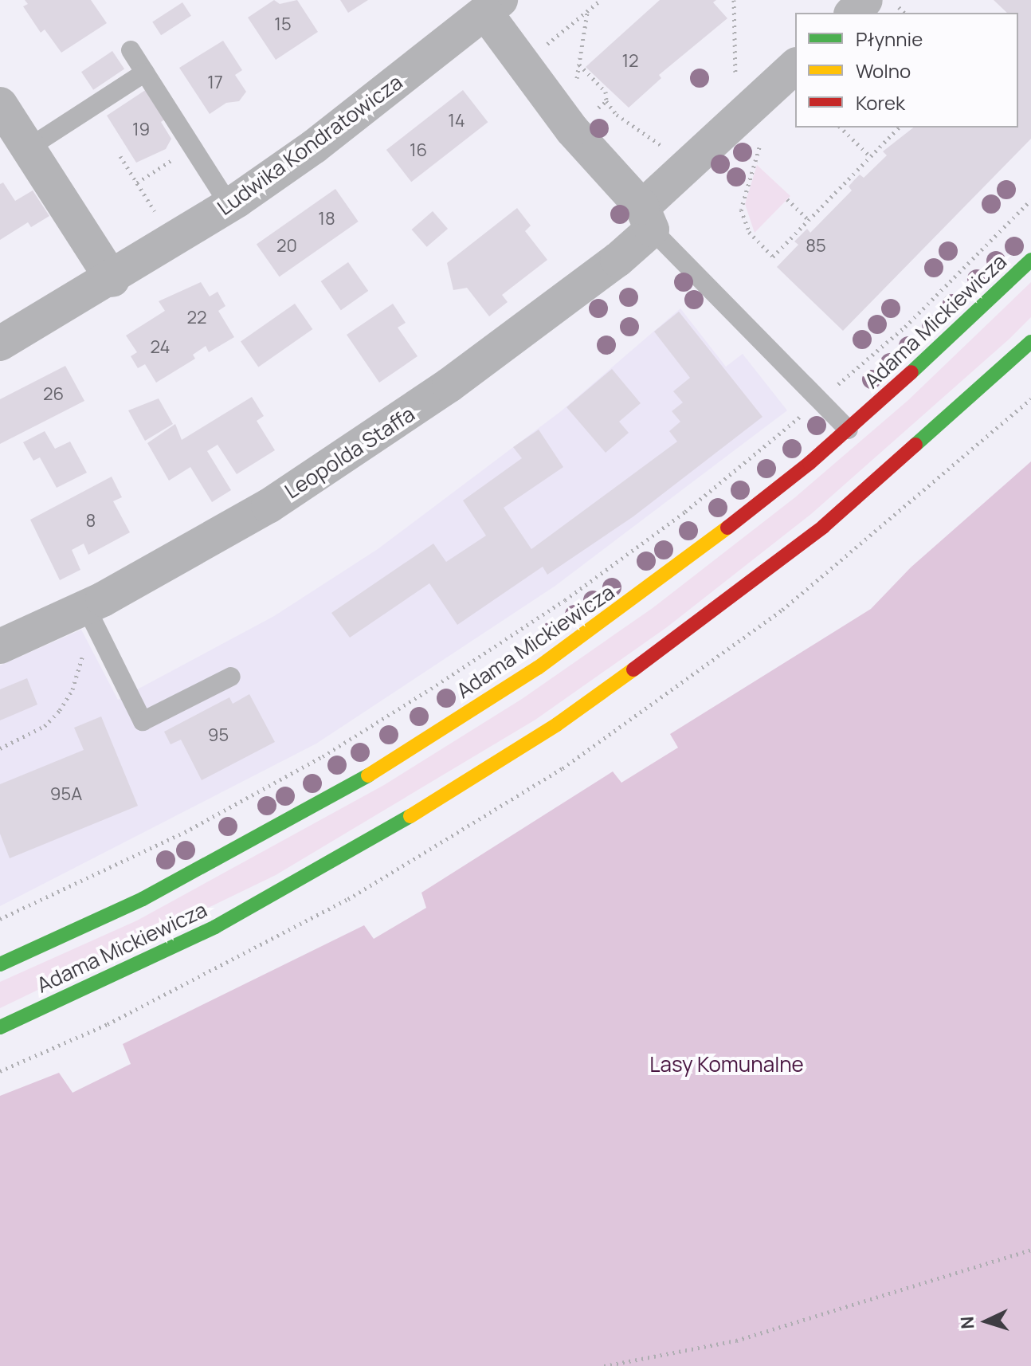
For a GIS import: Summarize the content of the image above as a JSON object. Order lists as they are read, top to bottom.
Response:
{
  "streets": {
    "street": ["Ludwika Kondratowicza", "Adama Mickiewicza", "Leopolda Staffa"]
  },
  "parks": ["Lasy Komunalne"],
  "house_numbers": [
    "15",
    "12",
    "17",
    "14",
    "19",
    "16",
    "18",
    "20",
    "85",
    "22",
    "24",
    "26",
    "8",
    "95",
    "95A"
  ],
  "legend": ["Płynnie", "Wolno", "Korek"],
  "north": "left"
}
